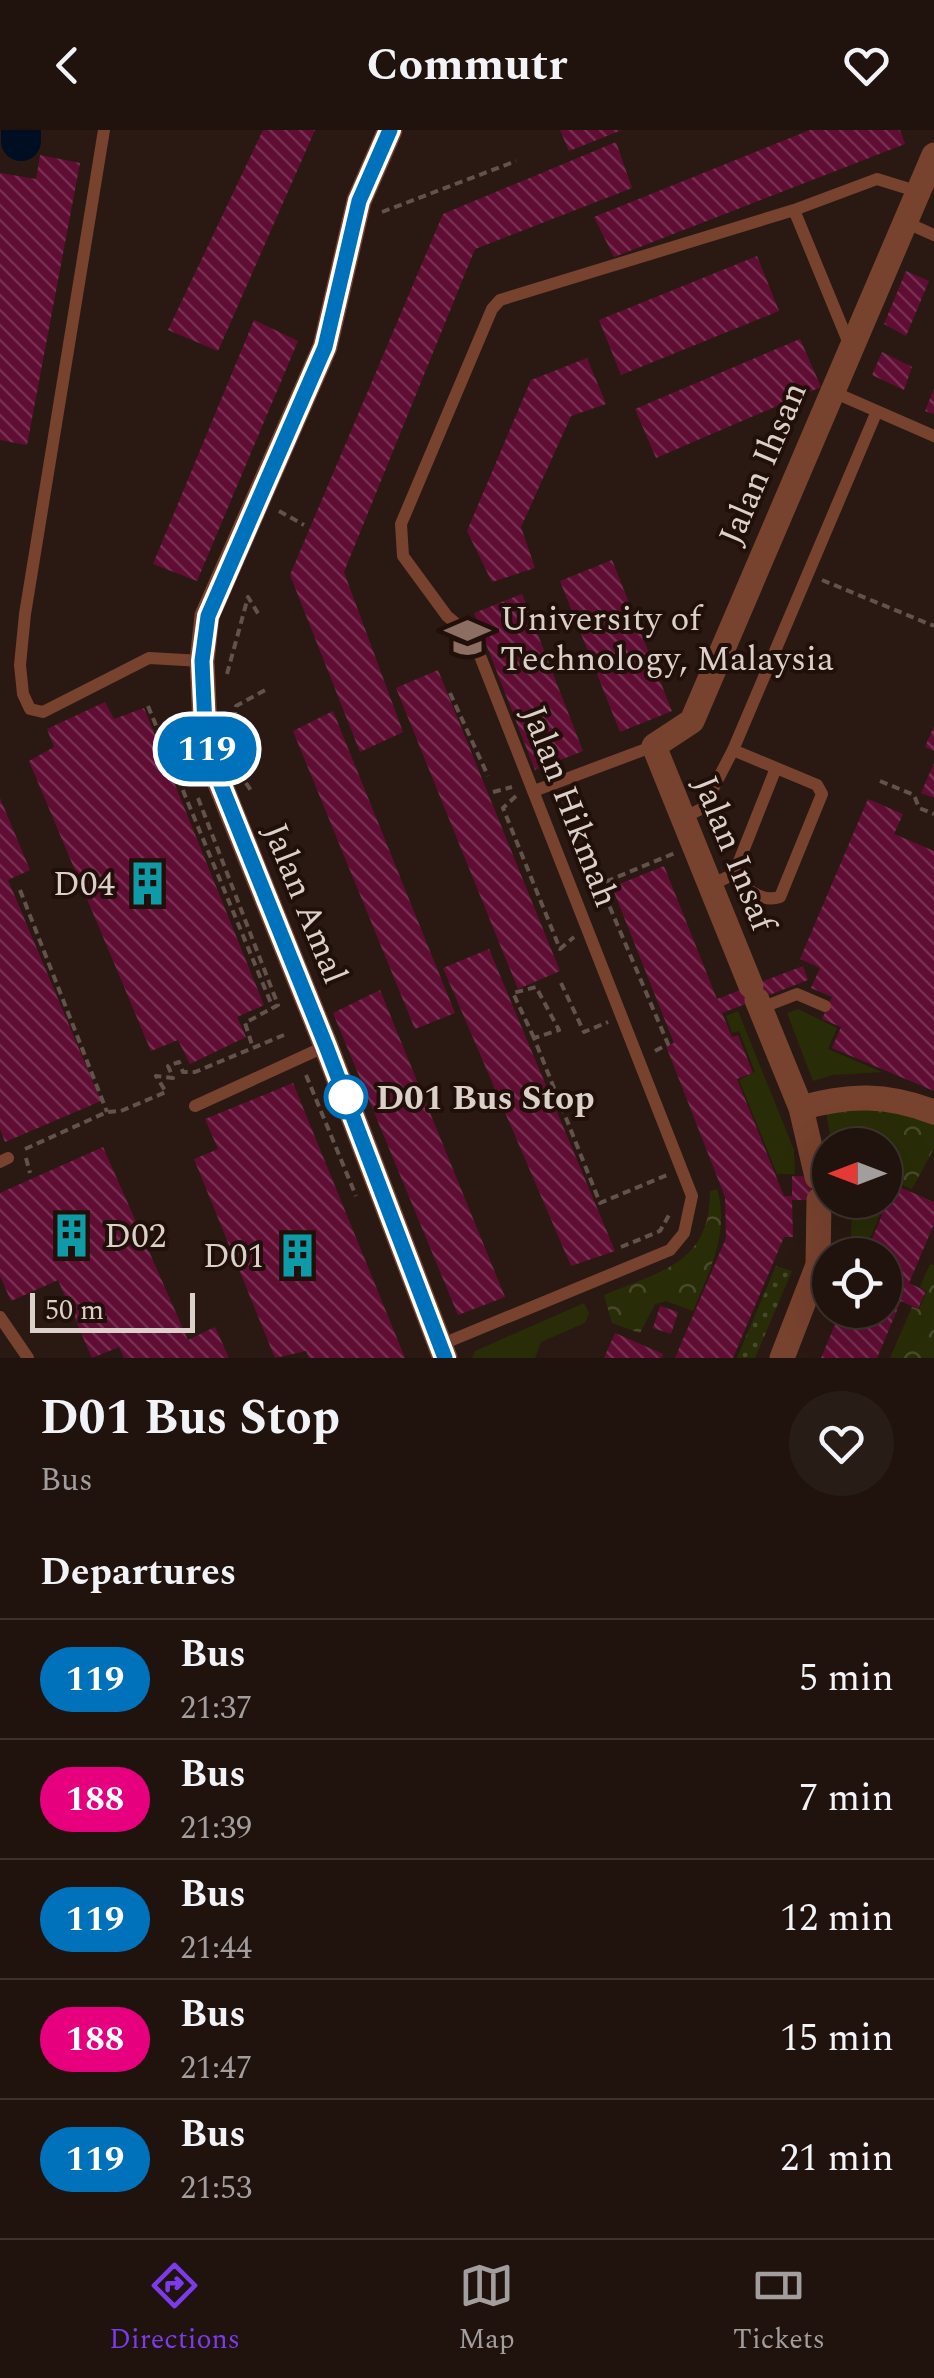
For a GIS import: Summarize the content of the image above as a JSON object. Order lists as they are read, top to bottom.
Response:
{
  "streets": {
    "street": ["Jalan Ihsan", "Jalan Insaf", "Jalan Amal"],
    "lane": ["Jalan Hikmah"]
  },
  "crossings": [
    ["Jalan Ihsan", "Jalan Hikmah"],
    ["Jalan Ihsan", "Jalan Insaf"],
    ["Jalan Hikmah", "Jalan Amal"]
  ],
  "places": {
    "school or university": ["University of Technology, Malaysia"],
    "building": ["D04", "D02", "D01"],
    "other": ["D01 Bus Stop"]
  },
  "lines": ["bus line 119"],
  "scale_bar": "50 m",
  "north": "left",
  "page": {
    "header": "Commutr",
    "on_map": "119",
    "scale": "50 m",
    "heading": [
      ["D01 Bus Stop", "Bus"],
      "Departures"
    ],
    "list": [
      {
        "mark": "119",
        "name": "Bus",
        "note": "21:37",
        "value": "5 min"
      },
      {
        "mark": "188",
        "name": "Bus",
        "note": "21:39",
        "value": "7 min"
      },
      {
        "mark": "119",
        "name": "Bus",
        "note": "21:44",
        "value": "12 min"
      },
      {
        "mark": "188",
        "name": "Bus",
        "note": "21:47",
        "value": "15 min"
      },
      {
        "mark": "119",
        "name": "Bus",
        "note": "21:53",
        "value": "21 min"
      }
    ],
    "tabs": ["Directions", "Map", "Tickets"]
  }
}
